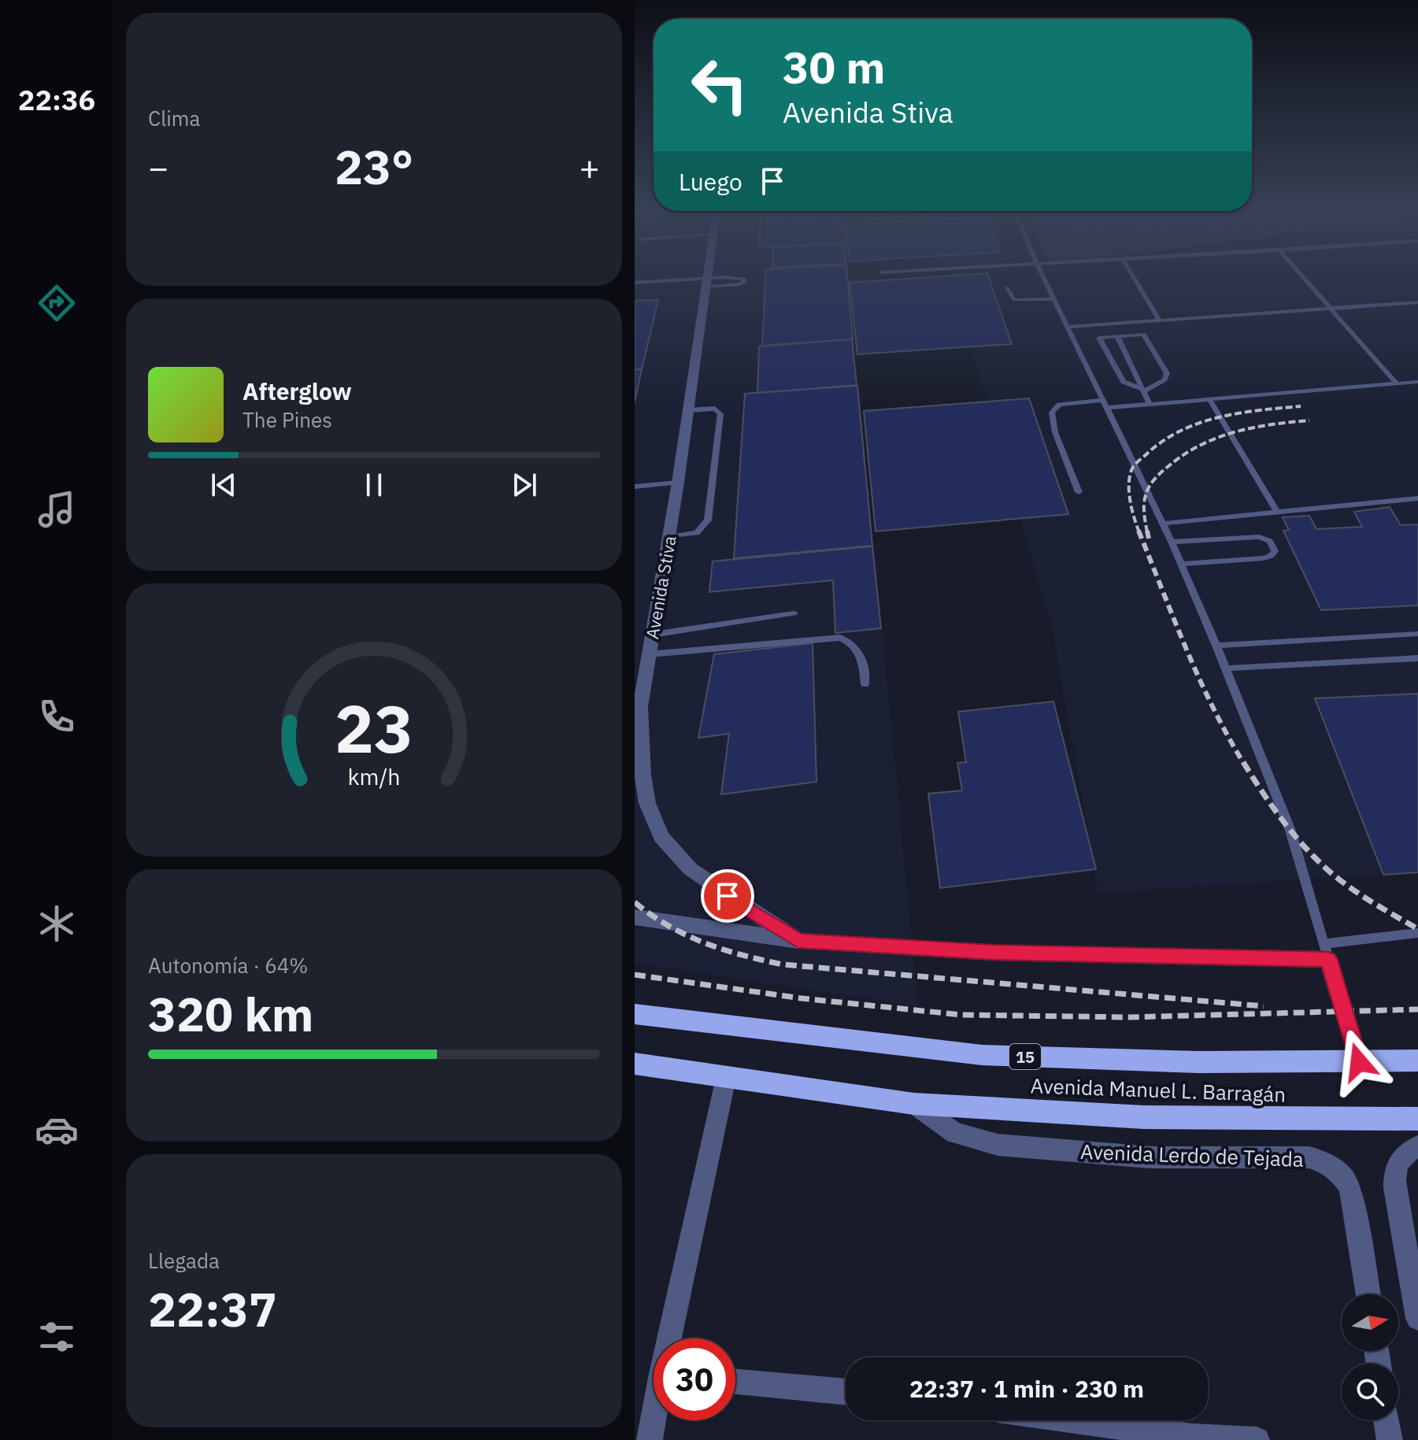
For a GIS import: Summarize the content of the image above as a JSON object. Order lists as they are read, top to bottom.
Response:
{
  "streets": {
    "highway": ["15", "Avenida Manuel L. Barragán"],
    "street": ["Avenida Stiva", "Avenida Lerdo de Tejada"]
  },
  "crossings": [
    ["Avenida Manuel L. Barragán", "Avenida Lerdo de Tejada"]
  ],
  "north": "right",
  "page": {
    "tabs": "22:36",
    "tile": [
      "Clima",
      ["Autonomía · 64%", "320 km"],
      ["Llegada", "22:37"]
    ],
    "turn": ["30 m", "Avenida Stiva"],
    "heat": ["−", "23°", "+"],
    "then": "Luego",
    "song": ["Afterglow", "The Pines"],
    "limit": "30",
    "trip": "22:37 · 1 min · 230 m",
    "gauge": ["23", "km/h"]
  }
}
